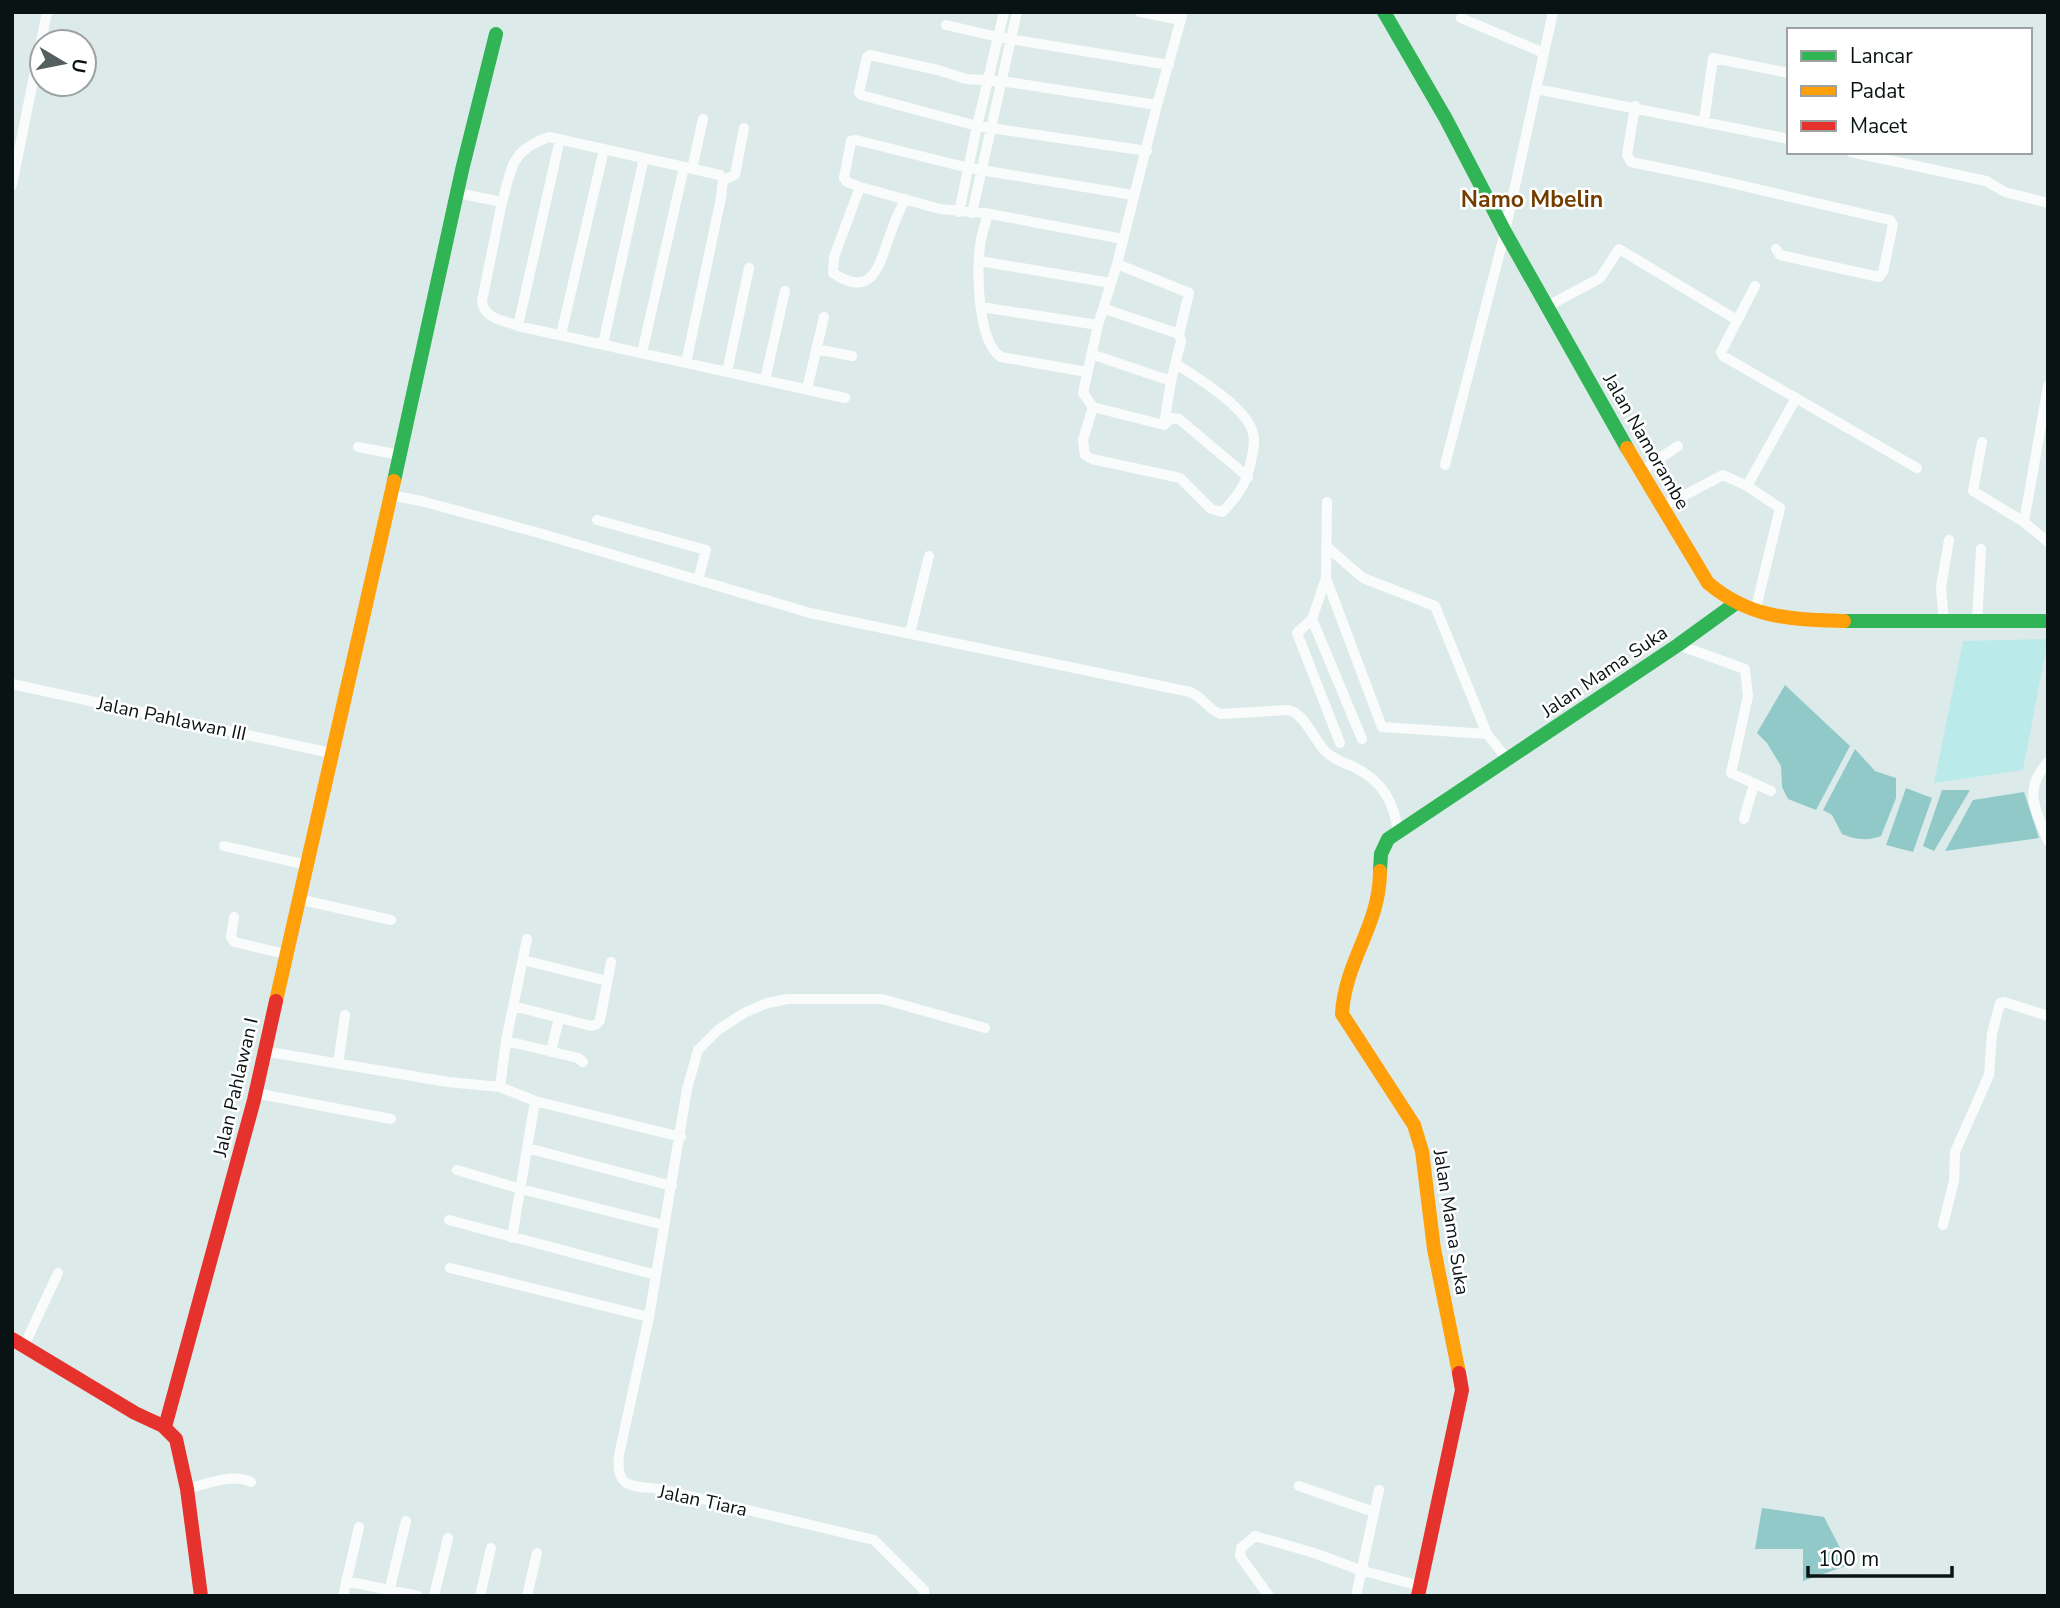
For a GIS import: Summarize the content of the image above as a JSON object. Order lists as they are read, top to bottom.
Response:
{
  "streets": {
    "street": [
      "Jalan Namorambe",
      "Jalan Mama Suka",
      "Jalan Pahlawan III",
      "Jalan Pahlawan I",
      "Jalan Tiara"
    ]
  },
  "crossings": [
    ["Jalan Namorambe", "Jalan Mama Suka"],
    ["Jalan Pahlawan III", "Jalan Pahlawan I"]
  ],
  "districts": ["Namo Mbelin"],
  "legend": ["Lancar", "Padat", "Macet"],
  "scale_bar": "100 m",
  "north": "right"
}
